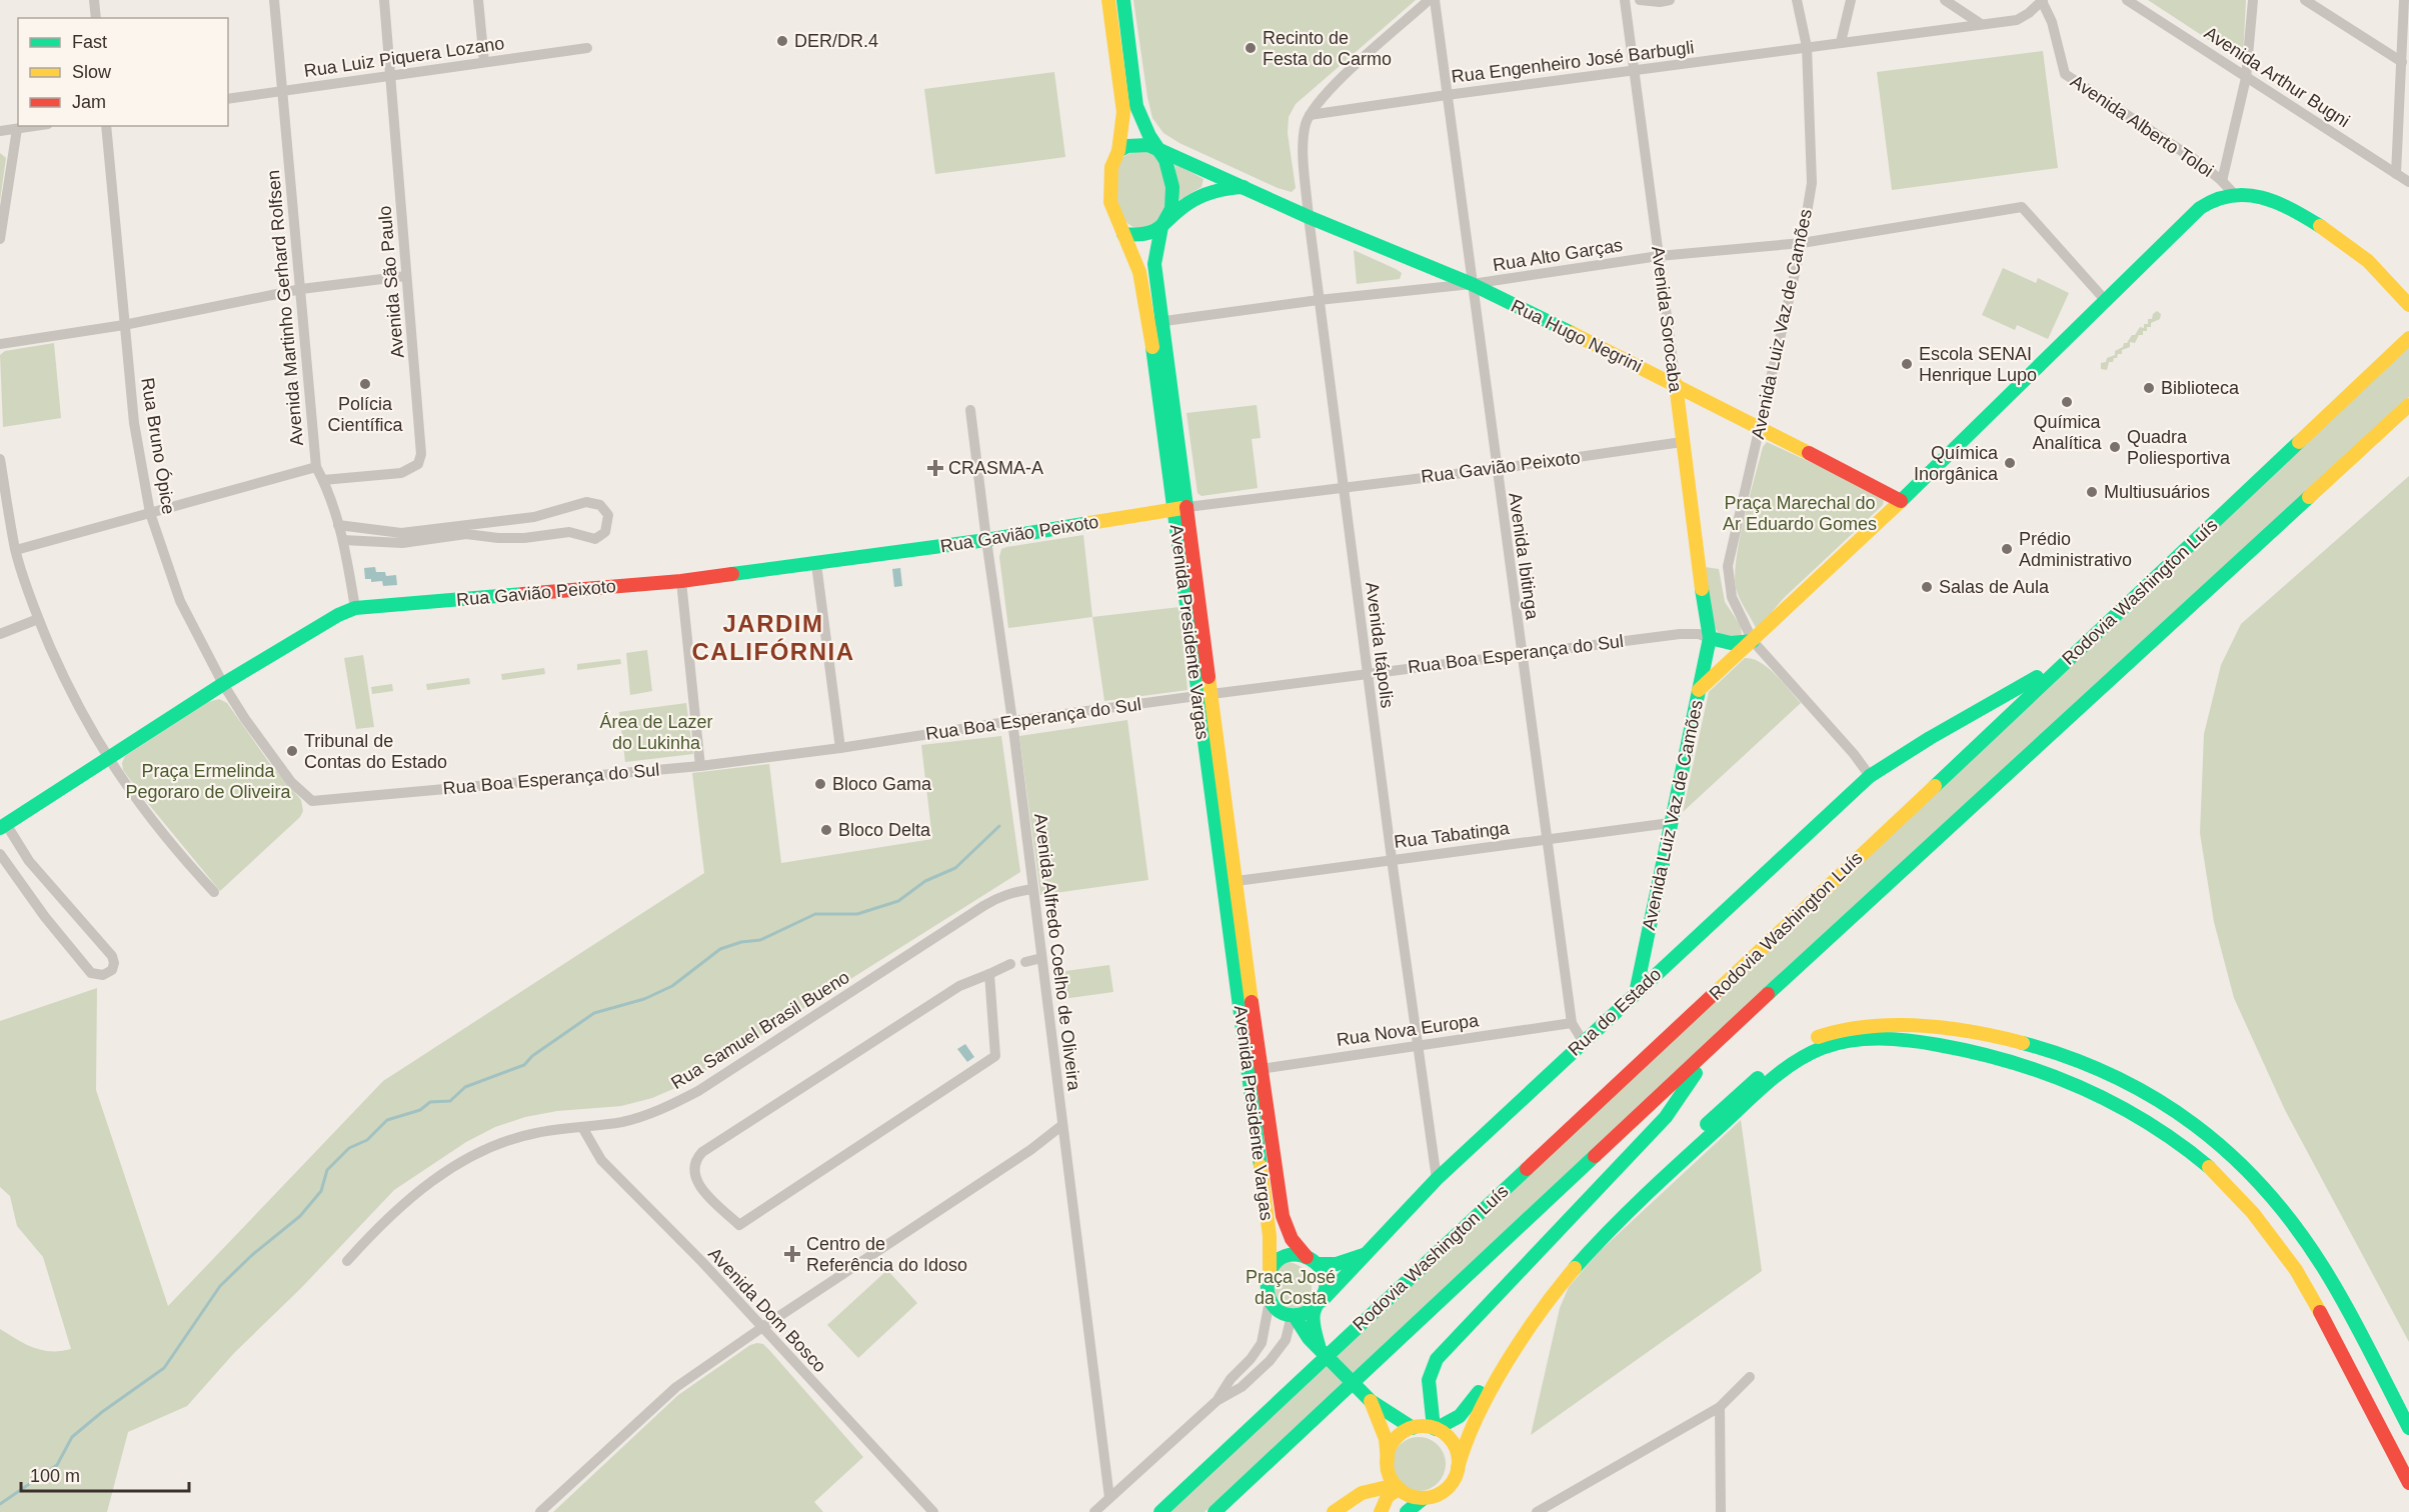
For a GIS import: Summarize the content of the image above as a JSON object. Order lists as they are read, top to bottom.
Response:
{
  "streets": {
    "main road": [
      "Avenida Sorocaba",
      "Avenida Luiz Vaz de Camões",
      "Rua Hugo Negrini",
      "Rua Gavião Peixoto",
      "Rodovia Washington Luís",
      "Avenida Presidente Vargas",
      "Rua Boa Esperança do Sul",
      "Rua do Estado"
    ],
    "street": [
      "Rua Luiz Piquera Lozano",
      "Rua Engenheiro José Barbugli",
      "Avenida Arthur Bugni",
      "Avenida Alberto Toloi",
      "Rua Alto Garças",
      "Avenida São Paulo",
      "Avenida Martinho Gerhard Rolfsen",
      "Rua Bruno Ópice",
      "Avenida Ibitinga",
      "Avenida Itápolis",
      "Rua Tabatinga",
      "Avenida Alfredo Coelho de Oliveira",
      "Rua Samuel Brasil Bueno",
      "Rua Nova Europa",
      "Avenida Dom Bosco"
    ]
  },
  "crossings": [
    ["Rua Luiz Piquera Lozano", "Avenida São Paulo"],
    ["Rua Luiz Piquera Lozano", "Avenida Martinho Gerhard Rolfsen"],
    ["Rua Engenheiro José Barbugli", "Avenida Alberto Toloi"],
    ["Rua Engenheiro José Barbugli", "Avenida Sorocaba"],
    ["Rua Engenheiro José Barbugli", "Avenida Luiz Vaz de Camões"],
    ["Rua Engenheiro José Barbugli", "Avenida Ibitinga"],
    ["Rua Engenheiro José Barbugli", "Avenida Itápolis"],
    ["Rua Alto Garças", "Avenida Sorocaba"],
    ["Rua Alto Garças", "Avenida Luiz Vaz de Camões"],
    ["Rua Alto Garças", "Rua Hugo Negrini"],
    ["Rua Alto Garças", "Avenida Ibitinga"],
    ["Rua Alto Garças", "Avenida Presidente Vargas"],
    ["Rua Alto Garças", "Avenida Itápolis"],
    ["Avenida São Paulo", "Avenida Martinho Gerhard Rolfsen"],
    ["Avenida Martinho Gerhard Rolfsen", "Rua Gavião Peixoto"],
    ["Avenida Sorocaba", "Avenida Luiz Vaz de Camões"],
    ["Avenida Sorocaba", "Rua Hugo Negrini"],
    ["Avenida Sorocaba", "Rua Gavião Peixoto"],
    ["Avenida Sorocaba", "Rua Boa Esperança do Sul"],
    ["Avenida Luiz Vaz de Camões", "Rua Hugo Negrini"],
    ["Avenida Luiz Vaz de Camões", "Rua Boa Esperança do Sul"],
    ["Avenida Luiz Vaz de Camões", "Rua Tabatinga"],
    ["Avenida Luiz Vaz de Camões", "Rua do Estado"],
    ["Rua Hugo Negrini", "Avenida Ibitinga"],
    ["Rua Hugo Negrini", "Avenida Presidente Vargas"],
    ["Rua Hugo Negrini", "Avenida Itápolis"],
    ["Rua Bruno Ópice", "Rua Boa Esperança do Sul"],
    ["Rua Gavião Peixoto", "Avenida Ibitinga"],
    ["Rua Gavião Peixoto", "Avenida Presidente Vargas"],
    ["Rua Gavião Peixoto", "Avenida Itápolis"],
    ["Rua Gavião Peixoto", "Avenida Alfredo Coelho de Oliveira"],
    ["Avenida Ibitinga", "Rua Boa Esperança do Sul"],
    ["Avenida Ibitinga", "Rua Tabatinga"],
    ["Avenida Ibitinga", "Rua do Estado"],
    ["Avenida Ibitinga", "Rua Nova Europa"],
    ["Rodovia Washington Luís", "Rua do Estado"],
    ["Avenida Presidente Vargas", "Rua Boa Esperança do Sul"],
    ["Avenida Presidente Vargas", "Rua Tabatinga"],
    ["Avenida Presidente Vargas", "Rua do Estado"],
    ["Avenida Presidente Vargas", "Rua Nova Europa"],
    ["Avenida Itápolis", "Rua Boa Esperança do Sul"],
    ["Avenida Itápolis", "Rua Tabatinga"],
    ["Avenida Itápolis", "Rua do Estado"],
    ["Avenida Itápolis", "Rua Nova Europa"],
    ["Rua Boa Esperança do Sul", "Avenida Alfredo Coelho de Oliveira"],
    ["Avenida Alfredo Coelho de Oliveira", "Rua Samuel Brasil Bueno"],
    ["Rua Samuel Brasil Bueno", "Avenida Dom Bosco"]
  ],
  "districts": ["JARDIM CALIFÓRNIA"],
  "parks": [
    "Praça Marechal do Ar Eduardo Gomes",
    "Área de Lazer do Lukinha",
    "Praça Ermelinda Pegoraro de Oliveira",
    "Praça José da Costa"
  ],
  "places": {
    "other": [
      "DER/DR.4",
      "Recinto de Festa do Carmo",
      "Escola SENAI Henrique Lupo",
      "Polícia Científica",
      "Biblioteca",
      "Química Analítica",
      "Quadra Poliesportiva",
      "Química Inorgânica",
      "Multiusuários",
      "Prédio Administrativo",
      "Salas de Aula",
      "Tribunal de Contas do Estado",
      "Bloco Gama",
      "Bloco Delta"
    ],
    "health": ["CRASMA-A", "Centro de Referência do Idoso"]
  },
  "legend": ["Fast", "Slow", "Jam"],
  "scale_bar": "100 m"
}
